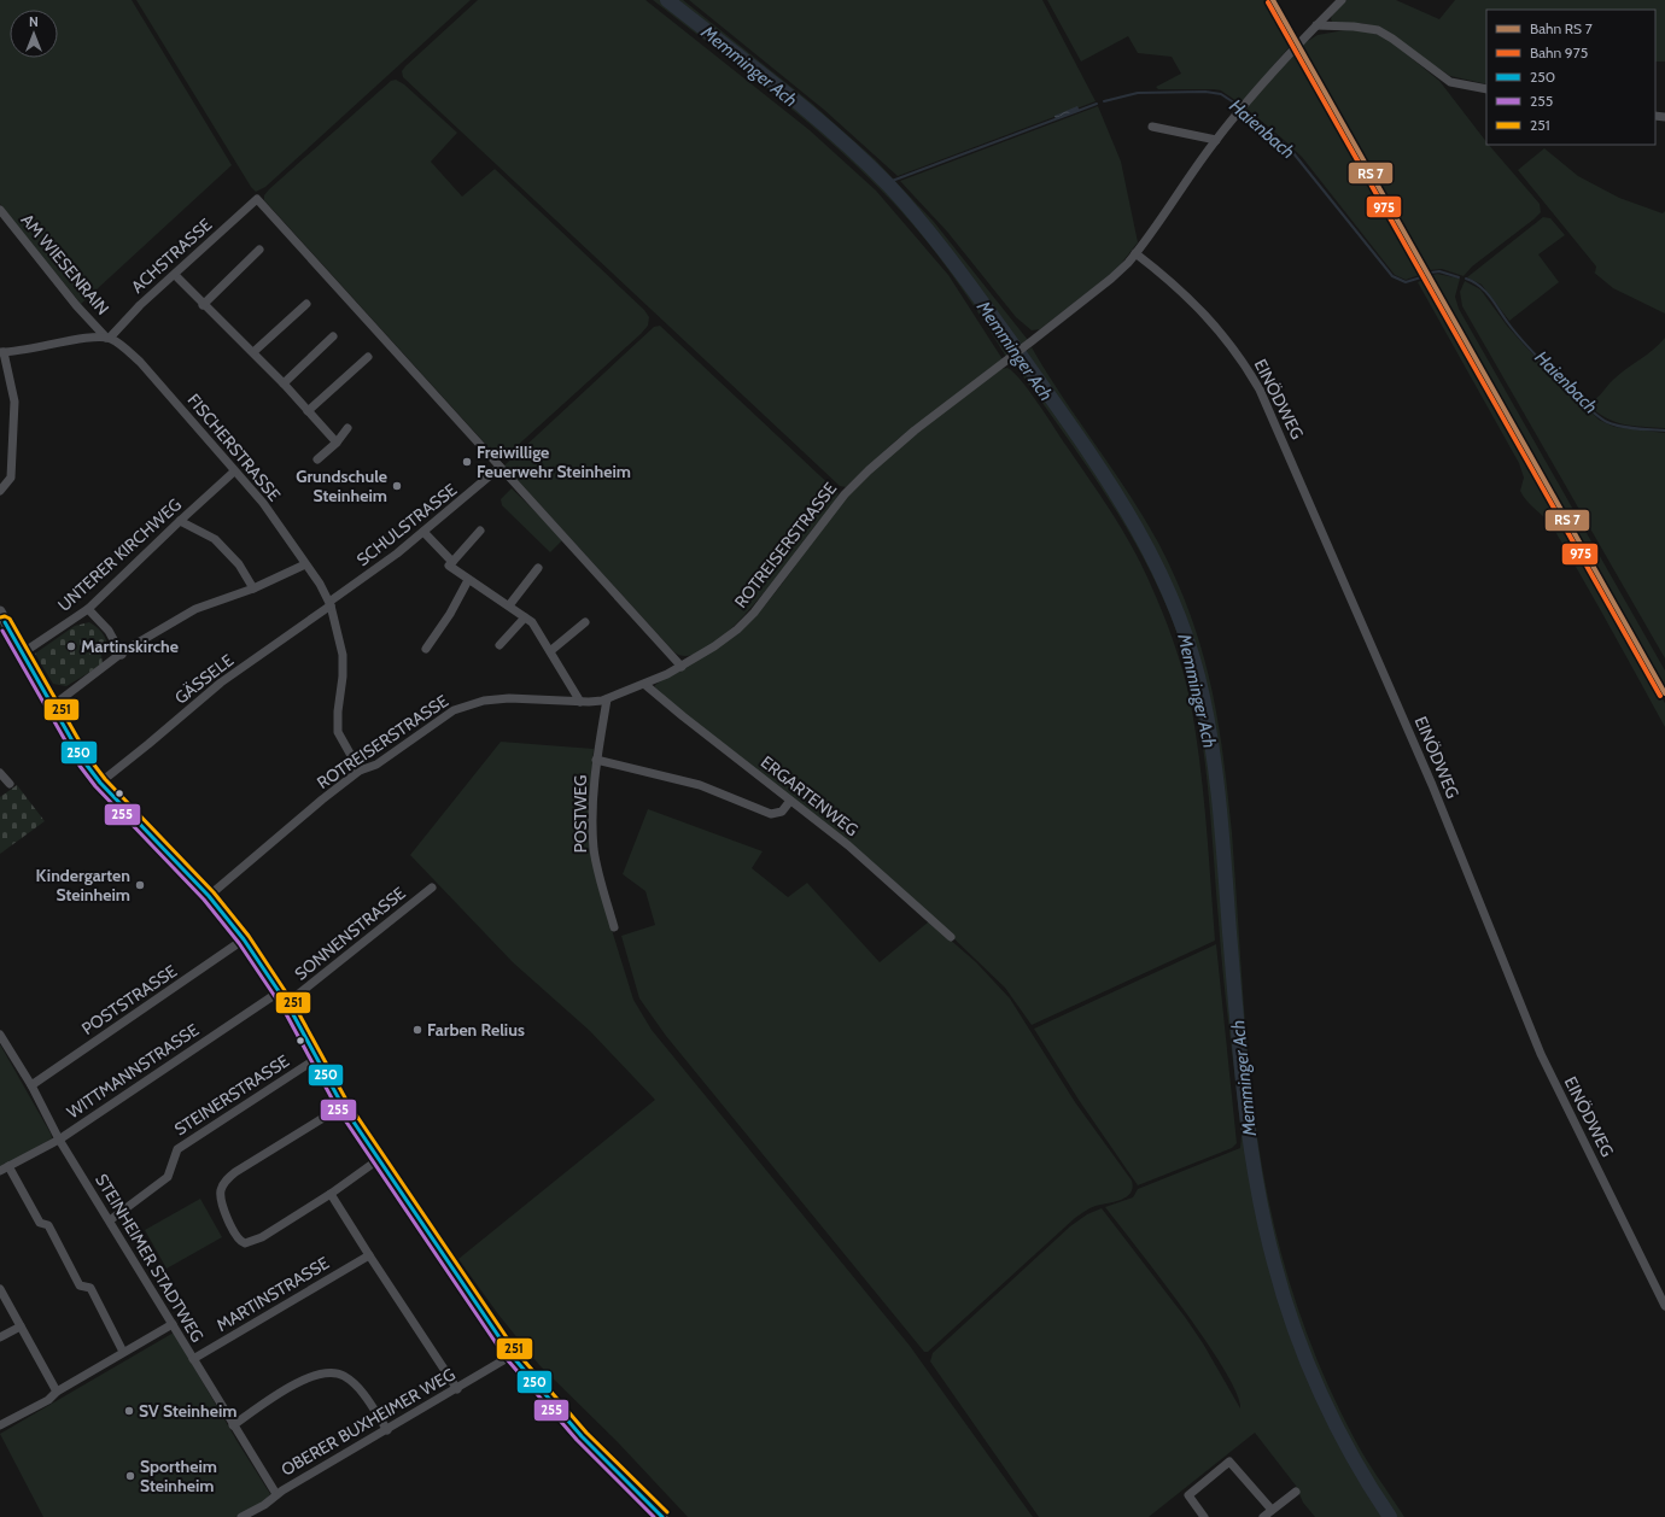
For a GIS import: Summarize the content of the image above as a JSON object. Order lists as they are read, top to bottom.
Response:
{
  "streets": {
    "street": [
      "ACHSTRASSE",
      "AM WIESENRAIN",
      "EINÖDWEG",
      "FISCHERSTRASSE",
      "SCHULSTRASSE",
      "ROTREISERSTRASSE",
      "UNTERER KIRCHWEG",
      "GÄSSELE",
      "ERGARTENWEG",
      "POSTWEG",
      "SONNENSTRASSE",
      "POSTSTRASSE",
      "WITTMANNSTRASSE",
      "STEINERSTRASSE",
      "STEINHEIMER STADTWEG",
      "MARTINSTRASSE",
      "OBERER BUXHEIMER WEG"
    ]
  },
  "crossings": [
    ["ACHSTRASSE", "AM WIESENRAIN"],
    ["ACHSTRASSE", "FISCHERSTRASSE"],
    ["ACHSTRASSE", "SCHULSTRASSE"],
    ["AM WIESENRAIN", "FISCHERSTRASSE"],
    ["EINÖDWEG", "ROTREISERSTRASSE"],
    ["FISCHERSTRASSE", "SCHULSTRASSE"],
    ["FISCHERSTRASSE", "ROTREISERSTRASSE"],
    ["FISCHERSTRASSE", "UNTERER KIRCHWEG"],
    ["FISCHERSTRASSE", "GÄSSELE"],
    ["SCHULSTRASSE", "GÄSSELE"],
    ["ROTREISERSTRASSE", "ERGARTENWEG"],
    ["ROTREISERSTRASSE", "POSTWEG"],
    ["POSTSTRASSE", "STEINHEIMER STADTWEG"],
    ["WITTMANNSTRASSE", "STEINHEIMER STADTWEG"],
    ["STEINERSTRASSE", "STEINHEIMER STADTWEG"],
    ["STEINHEIMER STADTWEG", "MARTINSTRASSE"],
    ["STEINHEIMER STADTWEG", "OBERER BUXHEIMER WEG"]
  ],
  "water": ["Memminger Ach", "Haienbach"],
  "places": [
    "Freiwillige Feuerwehr Steinheim",
    "Grundschule Steinheim",
    "Martinskirche",
    "Kindergarten Steinheim",
    "Farben Relius",
    "SV Steinheim",
    "Sportheim Steinheim"
  ],
  "lines": [
    "rail line 975",
    "transit line 251",
    "transit line 250",
    "transit line 255"
  ],
  "legend": [
    "Bahn RS 7",
    "Bahn 975",
    "250",
    "255",
    "251"
  ],
  "north": "top"
}
